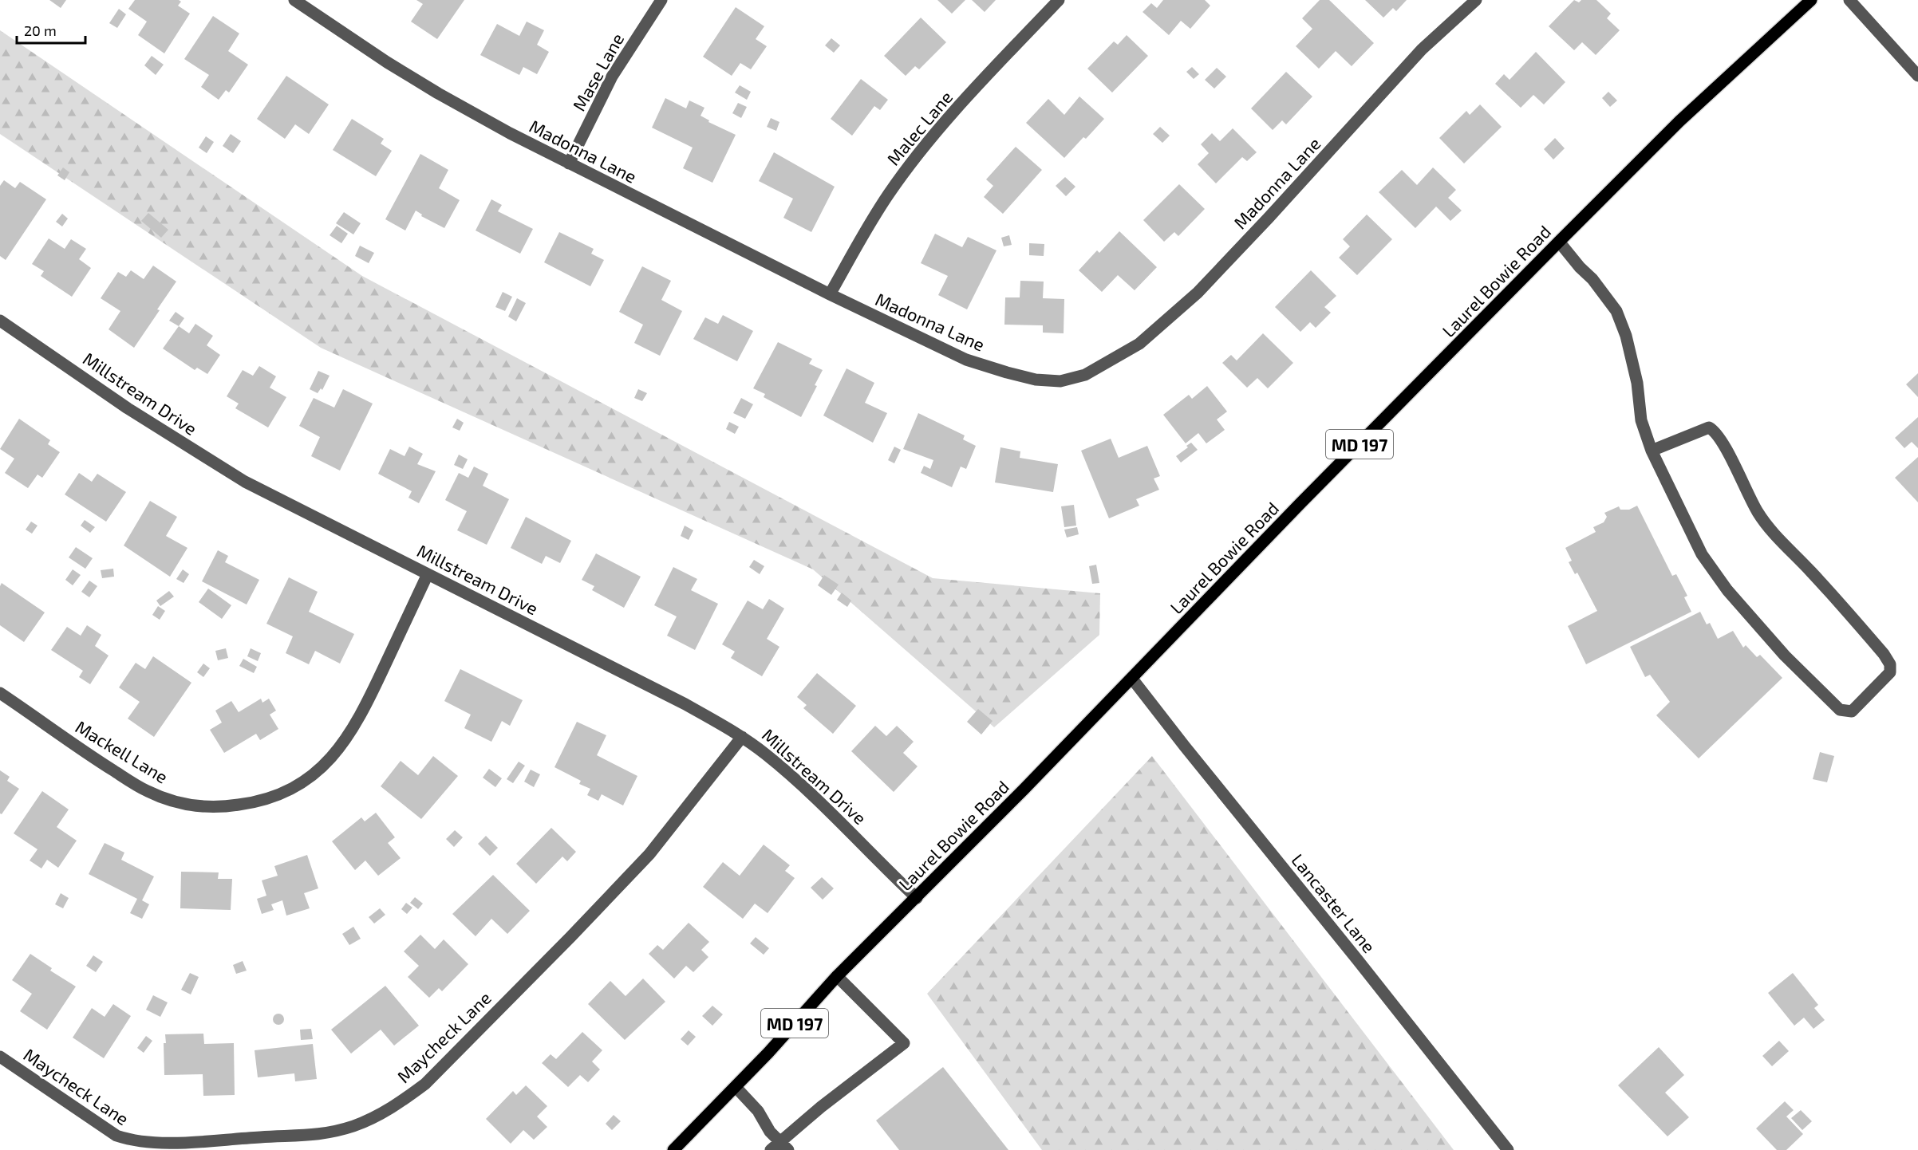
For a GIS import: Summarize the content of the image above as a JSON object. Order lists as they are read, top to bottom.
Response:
{
  "streets": {
    "main road": ["Laurel Bowie Road", "MD 197"],
    "street": [
      "Mase Lane",
      "Malec Lane",
      "Madonna Lane",
      "Millstream Drive",
      "Mackell Lane",
      "Lancaster Lane",
      "Maycheck Lane"
    ]
  },
  "crossings": [
    ["Mase Lane", "Madonna Lane"],
    ["Malec Lane", "Madonna Lane"],
    ["Laurel Bowie Road", "Millstream Drive"],
    ["Laurel Bowie Road", "Lancaster Lane"],
    ["Millstream Drive", "Mackell Lane"],
    ["Millstream Drive", "Maycheck Lane"]
  ],
  "scale_bar": "20 m"
}
